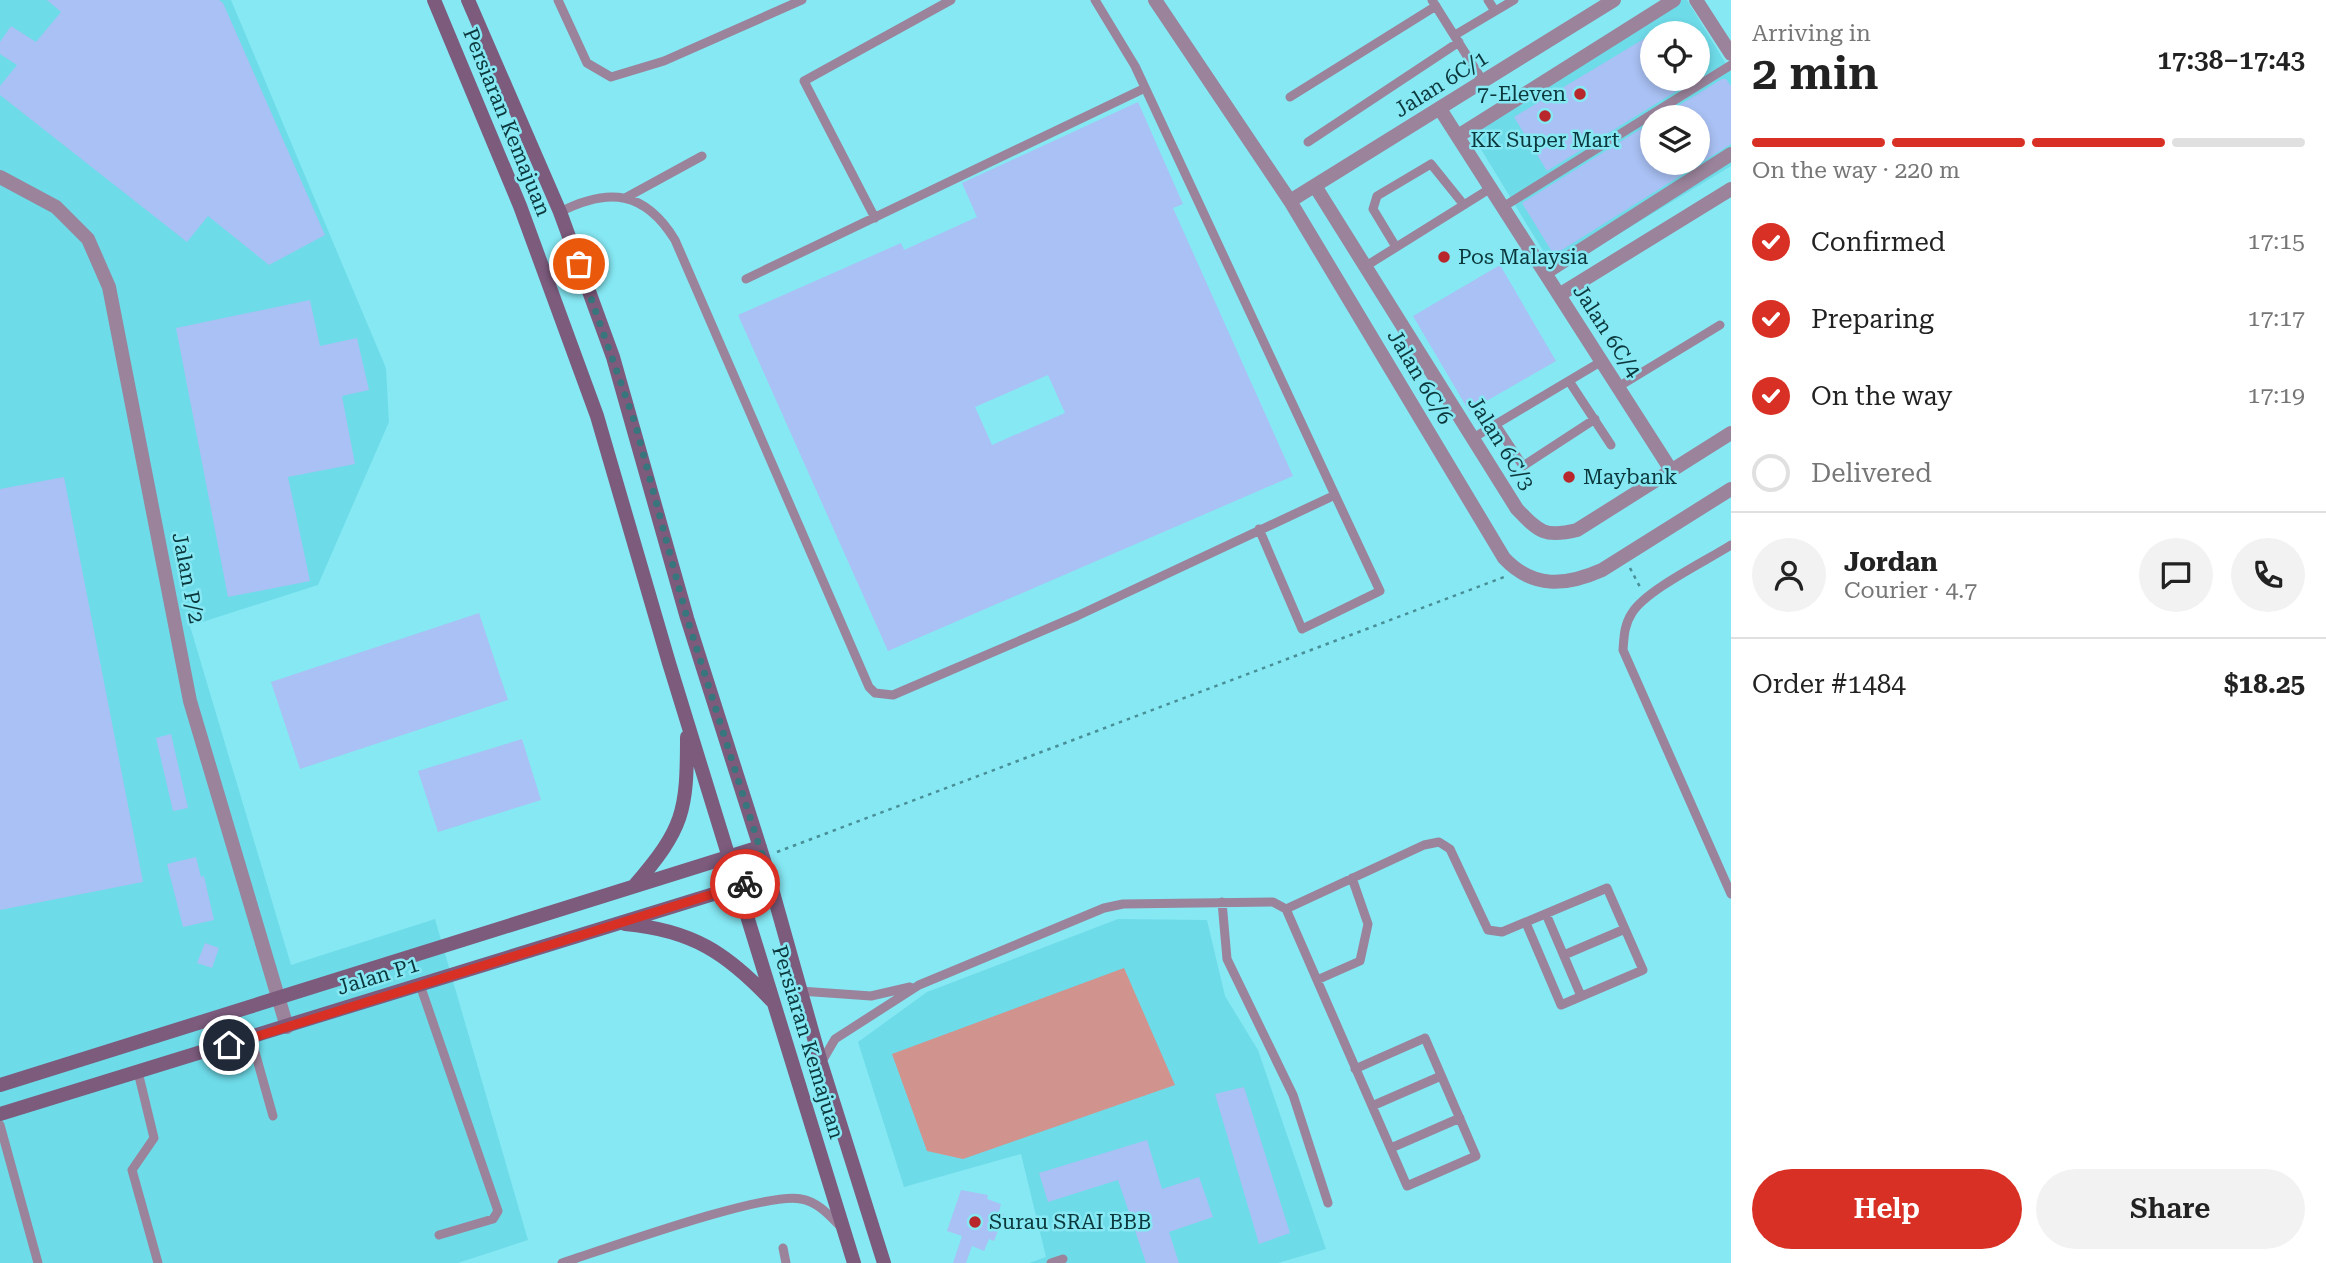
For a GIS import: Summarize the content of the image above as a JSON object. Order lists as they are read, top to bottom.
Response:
{
  "streets": {
    "main road": ["Persiaran Kemajuan", "Jalan P1"],
    "street": [
      "Jalan 6C/1",
      "Jalan 6C/4",
      "Jalan 6C/6",
      "Jalan 6C/3",
      "Jalan P/2"
    ]
  },
  "crossings": [
    ["Jalan 6C/1", "Jalan 6C/4"],
    ["Jalan 6C/1", "Jalan 6C/6"],
    ["Jalan 6C/1", "Jalan 6C/3"],
    ["Persiaran Kemajuan", "Jalan P1"],
    ["Jalan 6C/4", "Jalan 6C/3"],
    ["Jalan P/2", "Jalan P1"]
  ],
  "places": [
    "7-Eleven",
    "KK Super Mart",
    "Pos Malaysia",
    "Maybank",
    "Surau SRAI BBB"
  ],
  "page": {
    "heading": ["2 min", "Arriving in", "17:38–17:43"],
    "panel": [
      "Jordan",
      "Courier · 4.7",
      "Order #1484",
      "$18.25"
    ],
    "bar": "On the way · 220 m",
    "list": [
      ["Confirmed", "17:15"],
      ["Preparing", "17:17"],
      ["On the way", "17:19"],
      "Delivered"
    ],
    "buttons": ["Help", "Share"]
  }
}
